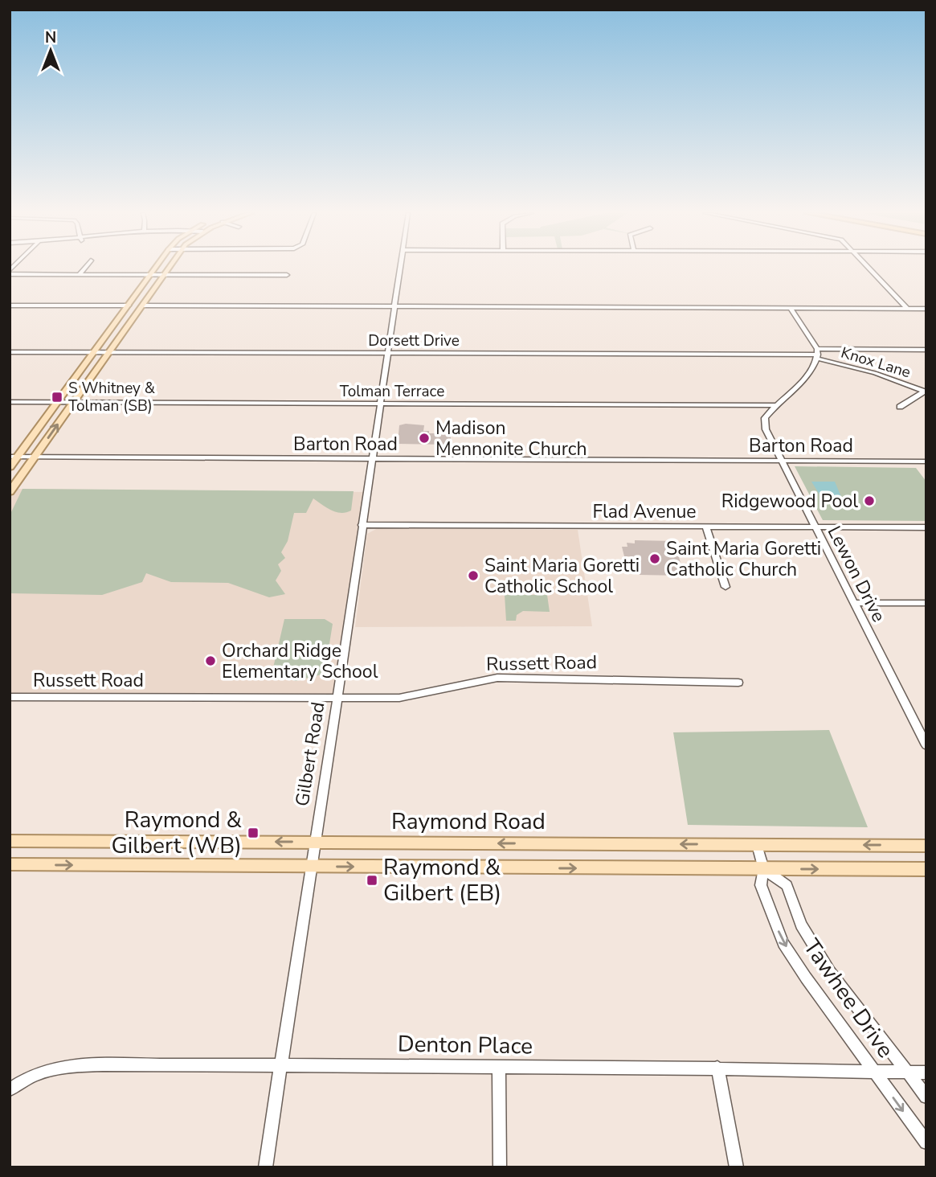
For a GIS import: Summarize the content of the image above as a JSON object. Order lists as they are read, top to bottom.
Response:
{
  "streets": {
    "main road": ["Raymond Road"],
    "street": [
      "Dorsett Drive",
      "Knox Lane",
      "Tolman Terrace",
      "Barton Road",
      "Flad Avenue",
      "Lewon Drive",
      "Russett Road",
      "Gilbert Road",
      "Tawhee Drive",
      "Denton Place"
    ]
  },
  "crossings": [
    ["Dorsett Drive", "Knox Lane"],
    ["Dorsett Drive", "Lewon Drive"],
    ["Dorsett Drive", "Gilbert Road"],
    ["Knox Lane", "Lewon Drive"],
    ["Tolman Terrace", "Lewon Drive"],
    ["Tolman Terrace", "Gilbert Road"],
    ["Barton Road", "Lewon Drive"],
    ["Barton Road", "Gilbert Road"],
    ["Flad Avenue", "Lewon Drive"],
    ["Flad Avenue", "Gilbert Road"],
    ["Russett Road", "Gilbert Road"],
    ["Gilbert Road", "Raymond Road"],
    ["Gilbert Road", "Denton Place"],
    ["Raymond Road", "Tawhee Drive"],
    ["Tawhee Drive", "Denton Place"]
  ],
  "places": {
    "transit": ["S Whitney & Tolman (SB)", "Raymond & Gilbert (WB)", "Raymond & Gilbert (EB)"],
    "other": [
      "Madison Mennonite Church",
      "Ridgewood Pool",
      "Saint Maria Goretti Catholic Church",
      "Saint Maria Goretti Catholic School",
      "Orchard Ridge Elementary School"
    ]
  },
  "north": "top"
}
